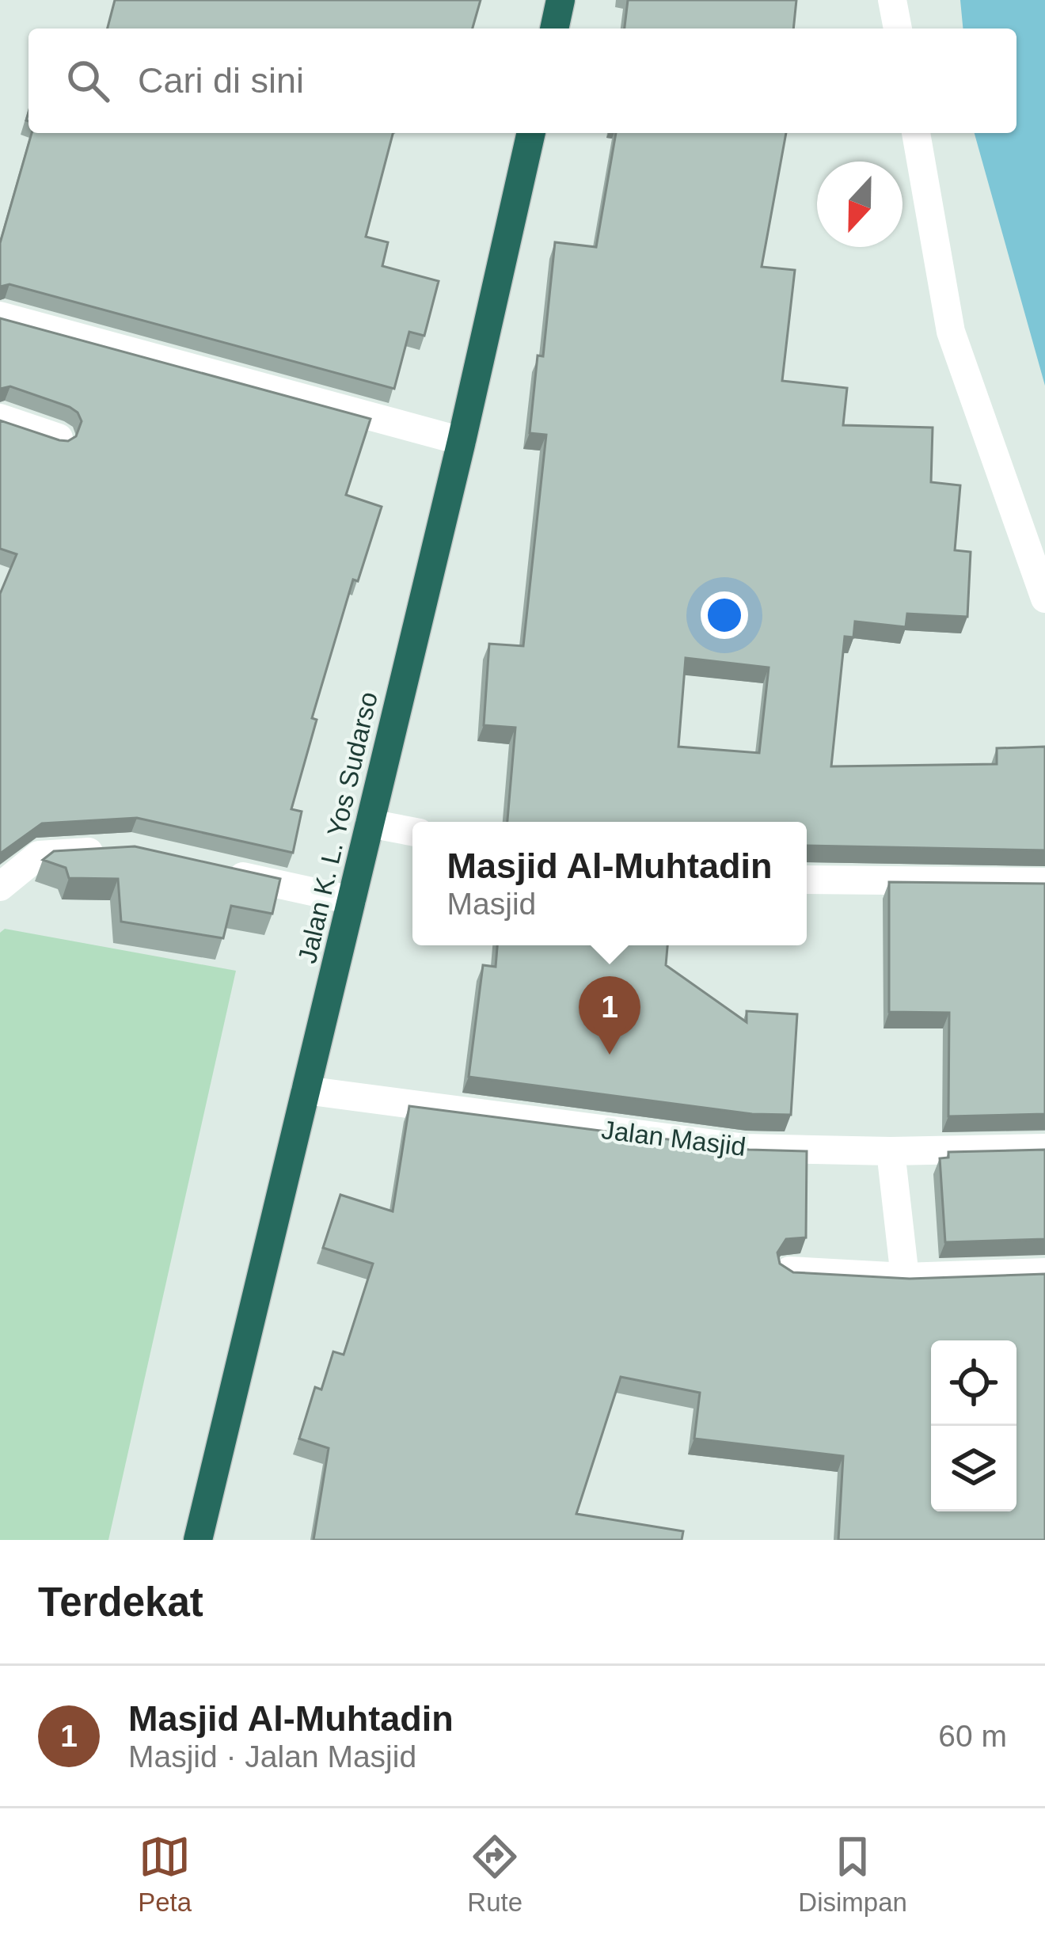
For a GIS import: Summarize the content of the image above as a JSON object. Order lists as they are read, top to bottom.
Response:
{
  "streets": {
    "highway": ["Jalan K. L. Yos Sudarso"],
    "street": ["Jalan Masjid"]
  },
  "crossings": [
    ["Jalan K. L. Yos Sudarso", "Jalan Masjid"]
  ],
  "north": "bottom",
  "page": {
    "search": "Cari di sini",
    "popup": ["Masjid Al-Muhtadin", "Masjid"],
    "pins": "1",
    "heading": "Terdekat",
    "list": [
      {
        "mark": "1",
        "name": "Masjid Al-Muhtadin",
        "note": "Masjid · Jalan Masjid",
        "value": "60 m"
      }
    ],
    "nav": ["Peta", "Rute", "Disimpan"]
  }
}
